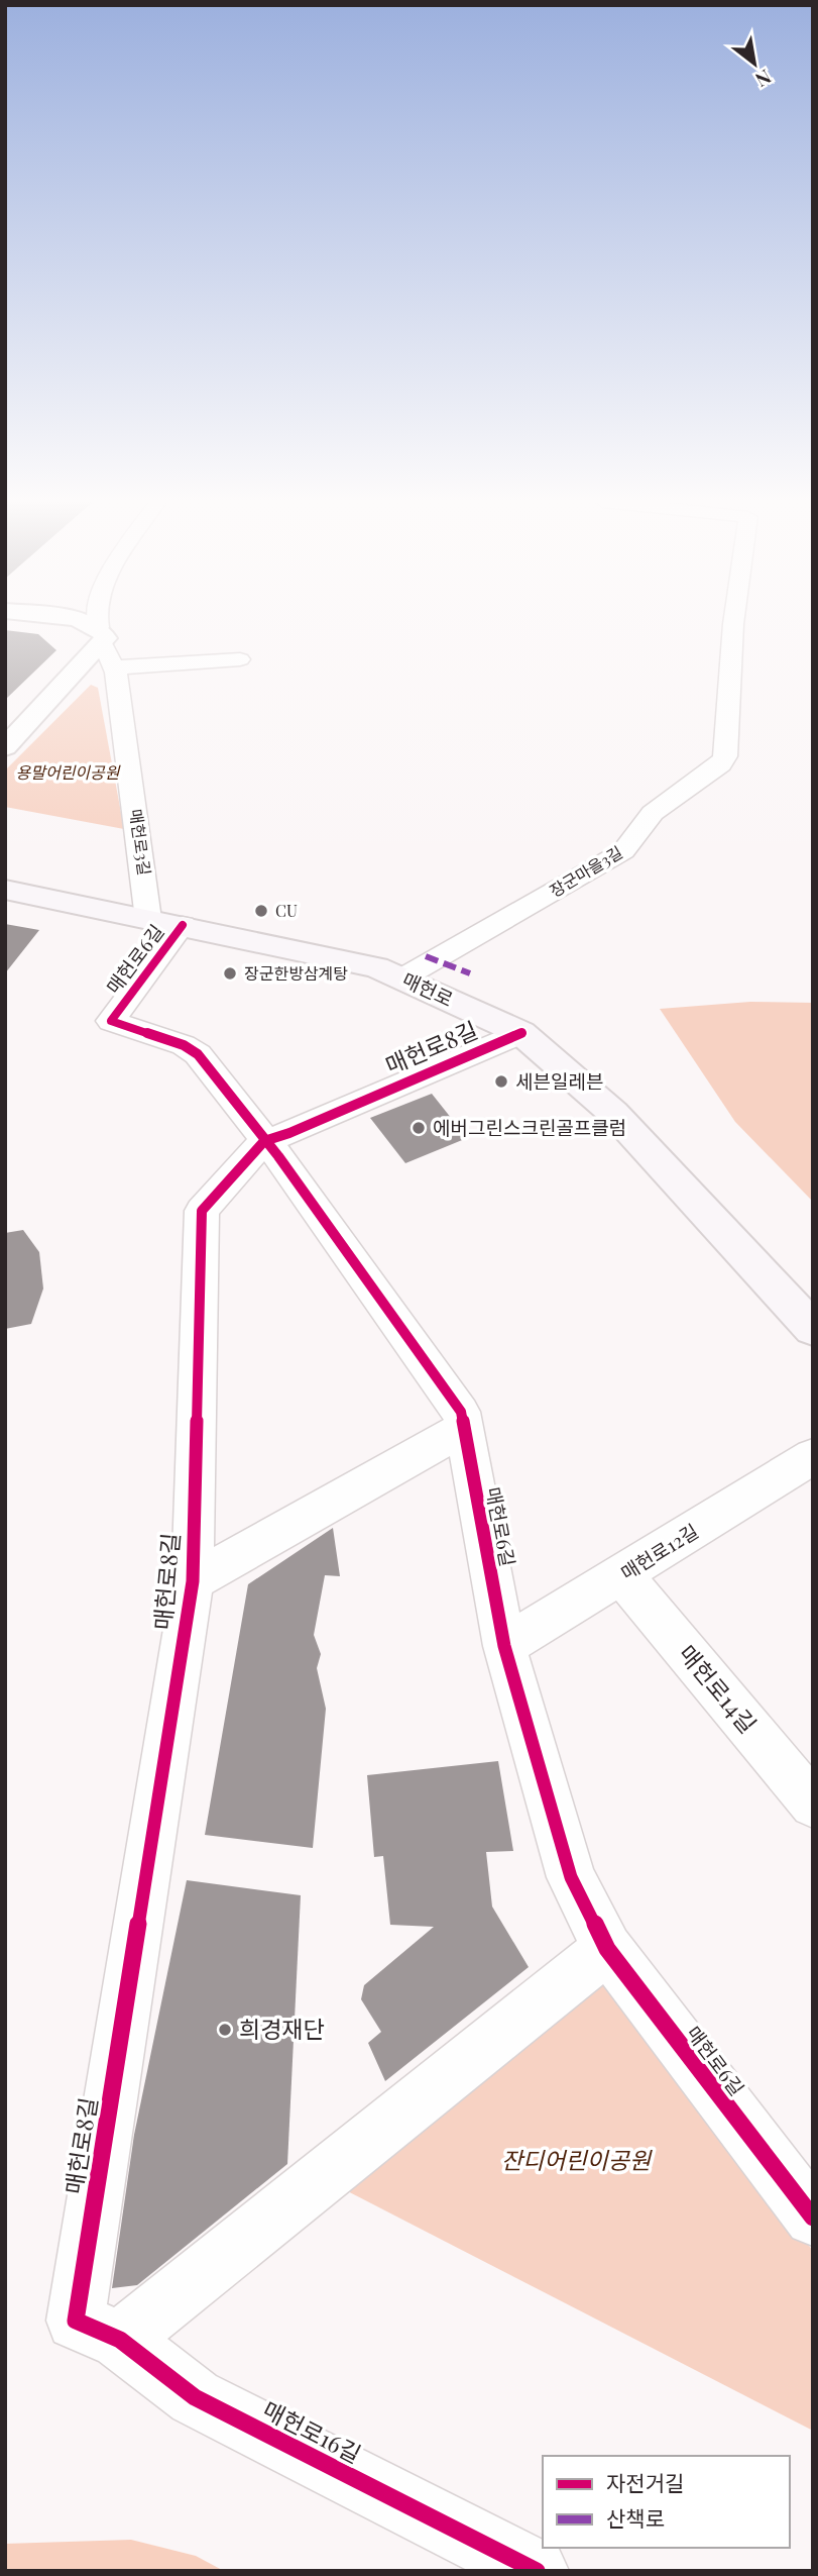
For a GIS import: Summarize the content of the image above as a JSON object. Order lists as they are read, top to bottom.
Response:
{
  "streets": {
    "main road": ["매헌로"],
    "street": [
      "매헌로3길",
      "장군마을3길",
      "매헌로6길",
      "매헌로8길",
      "매헌로12길",
      "매헌로14길",
      "매헌로16길"
    ]
  },
  "crossings": [
    ["매헌로3길", "매헌로"],
    ["장군마을3길", "매헌로"],
    ["매헌로6길", "매헌로"],
    ["매헌로6길", "매헌로8길"],
    ["매헌로6길", "매헌로12길"],
    ["매헌로", "매헌로8길"],
    ["매헌로8길", "매헌로16길"],
    ["매헌로12길", "매헌로14길"]
  ],
  "parks": ["용말어린이공원", "잔디어린이공원"],
  "places": [
    "CU",
    "장군한방삼계탕",
    "세븐일레븐",
    "에버그린스크린골프클럼",
    "희경재단"
  ],
  "legend": ["자전거길", "산책로"],
  "north": "bottom right"
}
